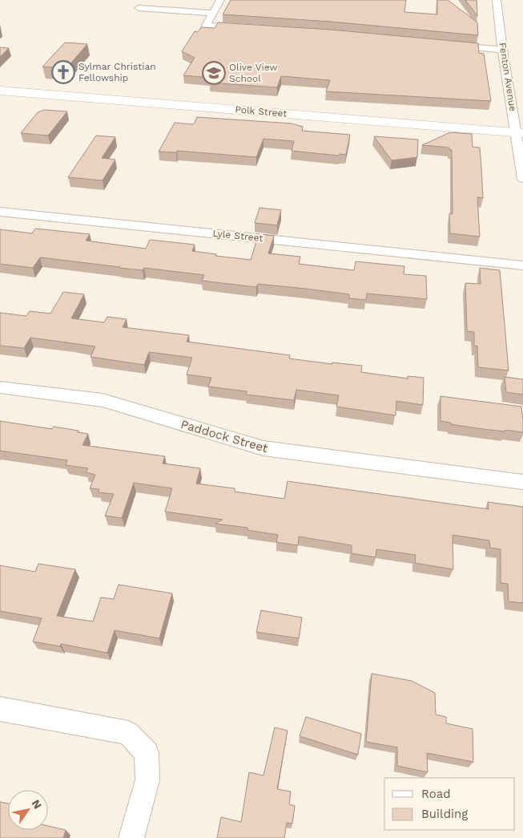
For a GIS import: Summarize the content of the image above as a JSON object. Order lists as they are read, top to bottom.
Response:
{
  "streets": {
    "street": [
      "Fenton Avenue",
      "Polk Street",
      "Lyle Street",
      "Paddock Street"
    ]
  },
  "crossings": [
    ["Fenton Avenue", "Polk Street"]
  ],
  "places": {
    "church": ["Sylmar Christian Fellowship"],
    "school or university": ["Olive View School"]
  },
  "legend": ["Road", "Building"],
  "north": "top right"
}
